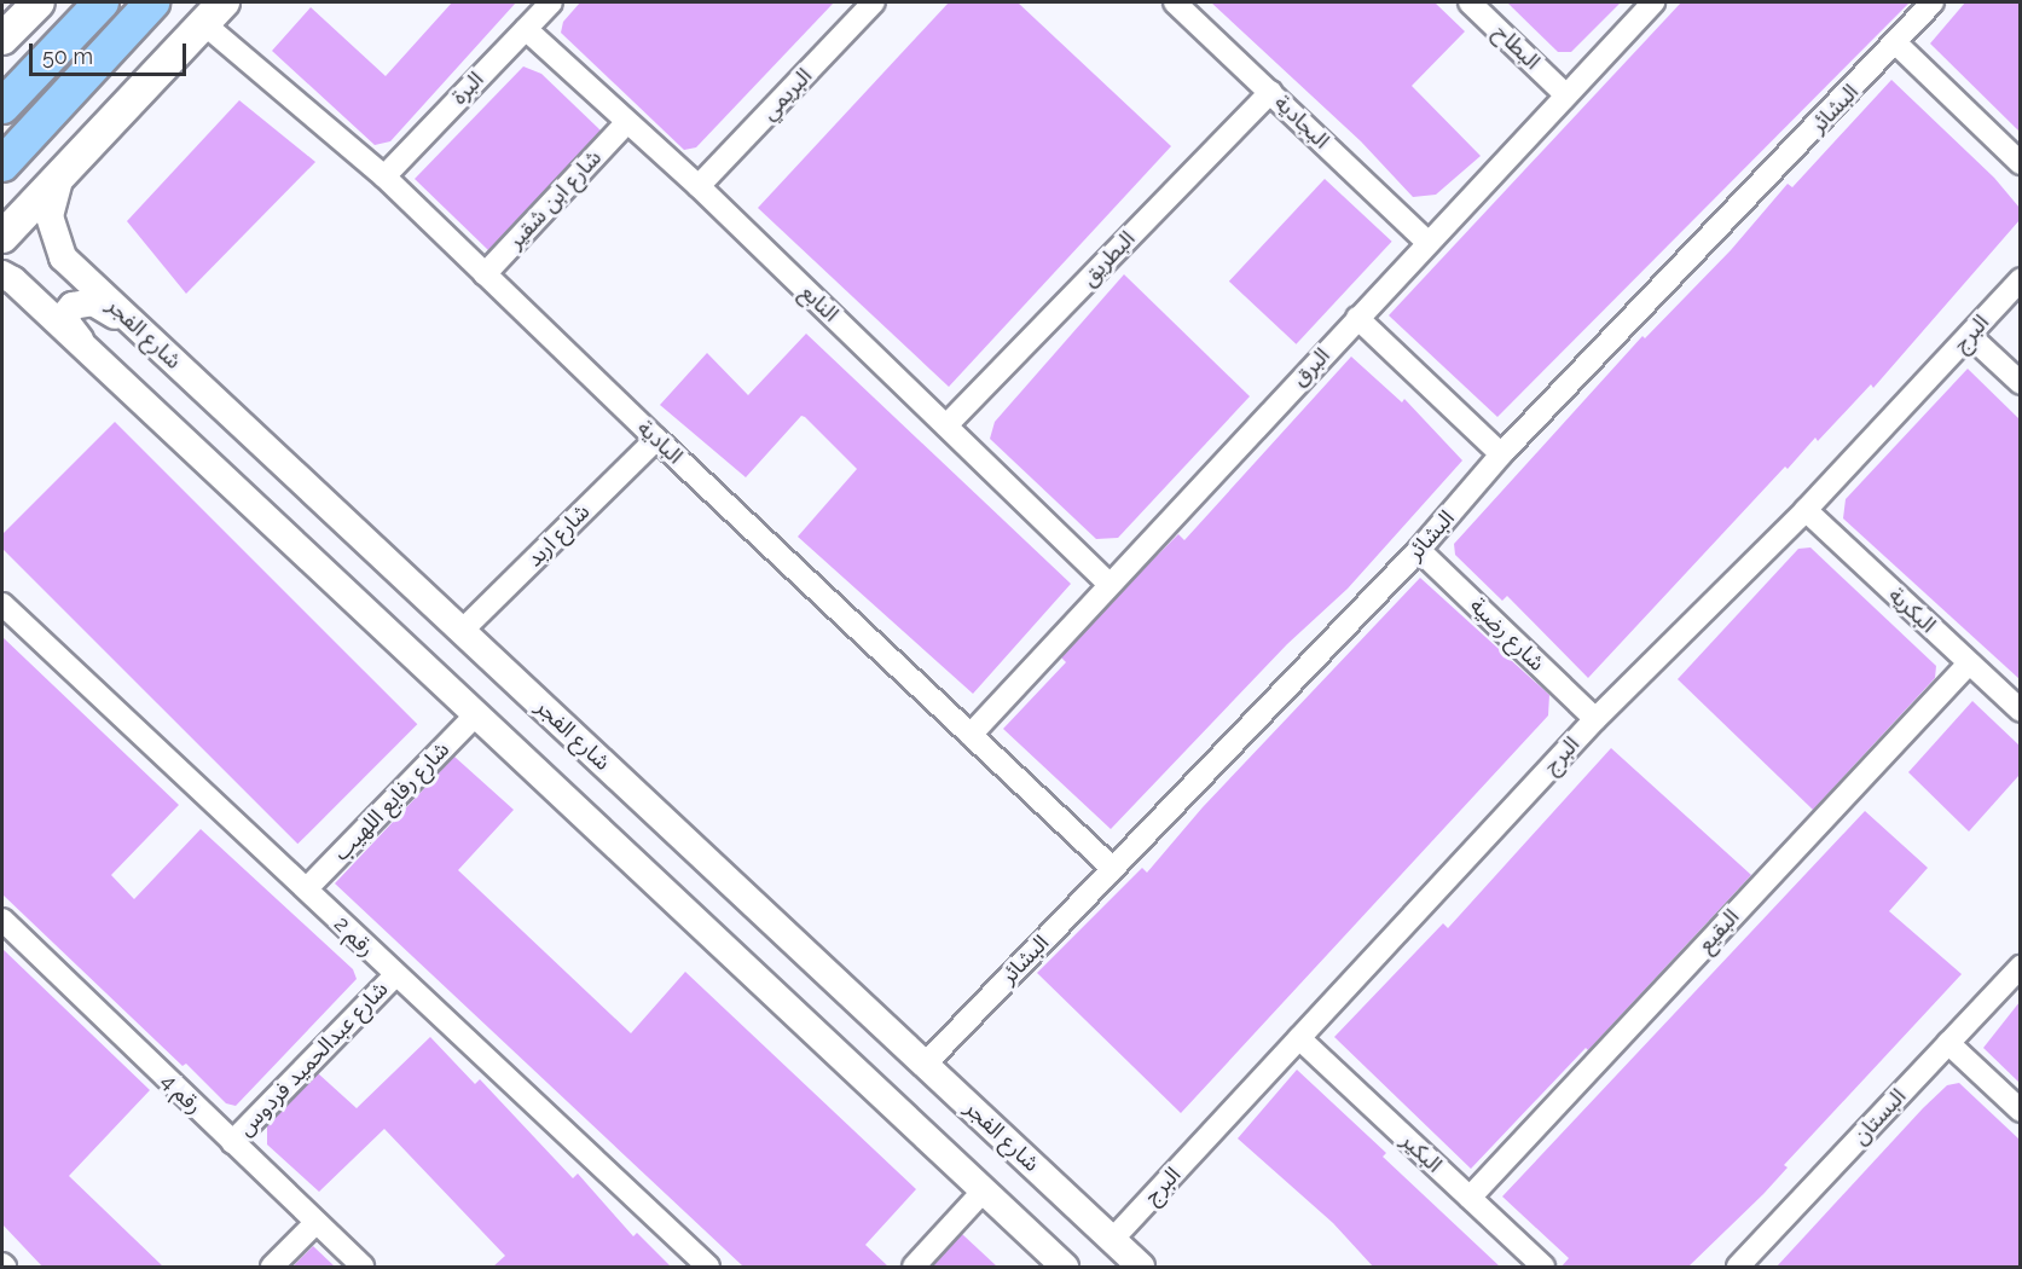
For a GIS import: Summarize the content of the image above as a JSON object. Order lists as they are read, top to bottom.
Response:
{
  "streets": {
    "street": [
      "البطاح",
      "البرة",
      "البريمي",
      "البشائر",
      "البجادية",
      "شارع ابن شقير",
      "البطريق",
      "النابع",
      "شارع الفجر",
      "البرج",
      "البرق",
      "البادية",
      "شارع اربد",
      "البكرية",
      "شارع رضية",
      "شارع رفايع اللهيب",
      "البقيع",
      "رقم 2",
      "شارع عبدالحميد فردوس",
      "رقم 4",
      "البستان",
      "البكير"
    ]
  },
  "crossings": [
    ["البطاح", "البرق"],
    ["البرة", "النابع"],
    ["البرة", "البادية"],
    ["البريمي", "النابع"],
    ["البشائر", "شارع الفجر"],
    ["البشائر", "البادية"],
    ["البشائر", "شارع رضية"],
    ["البجادية", "البطريق"],
    ["البجادية", "البرق"],
    ["شارع ابن شقير", "النابع"],
    ["شارع ابن شقير", "البادية"],
    ["البطريق", "النابع"],
    ["النابع", "البرق"],
    ["شارع الفجر", "البرج"],
    ["شارع الفجر", "شارع اربد"],
    ["البرج", "البكرية"],
    ["البرج", "شارع رضية"],
    ["البرج", "البكير"],
    ["البرق", "البادية"],
    ["البادية", "شارع اربد"],
    ["البكرية", "البقيع"],
    ["شارع رفايع اللهيب", "رقم 2"],
    ["البقيع", "البكير"],
    ["رقم 2", "شارع عبدالحميد فردوس"],
    ["شارع عبدالحميد فردوس", "رقم 4"]
  ],
  "scale_bar": "50 m"
}
